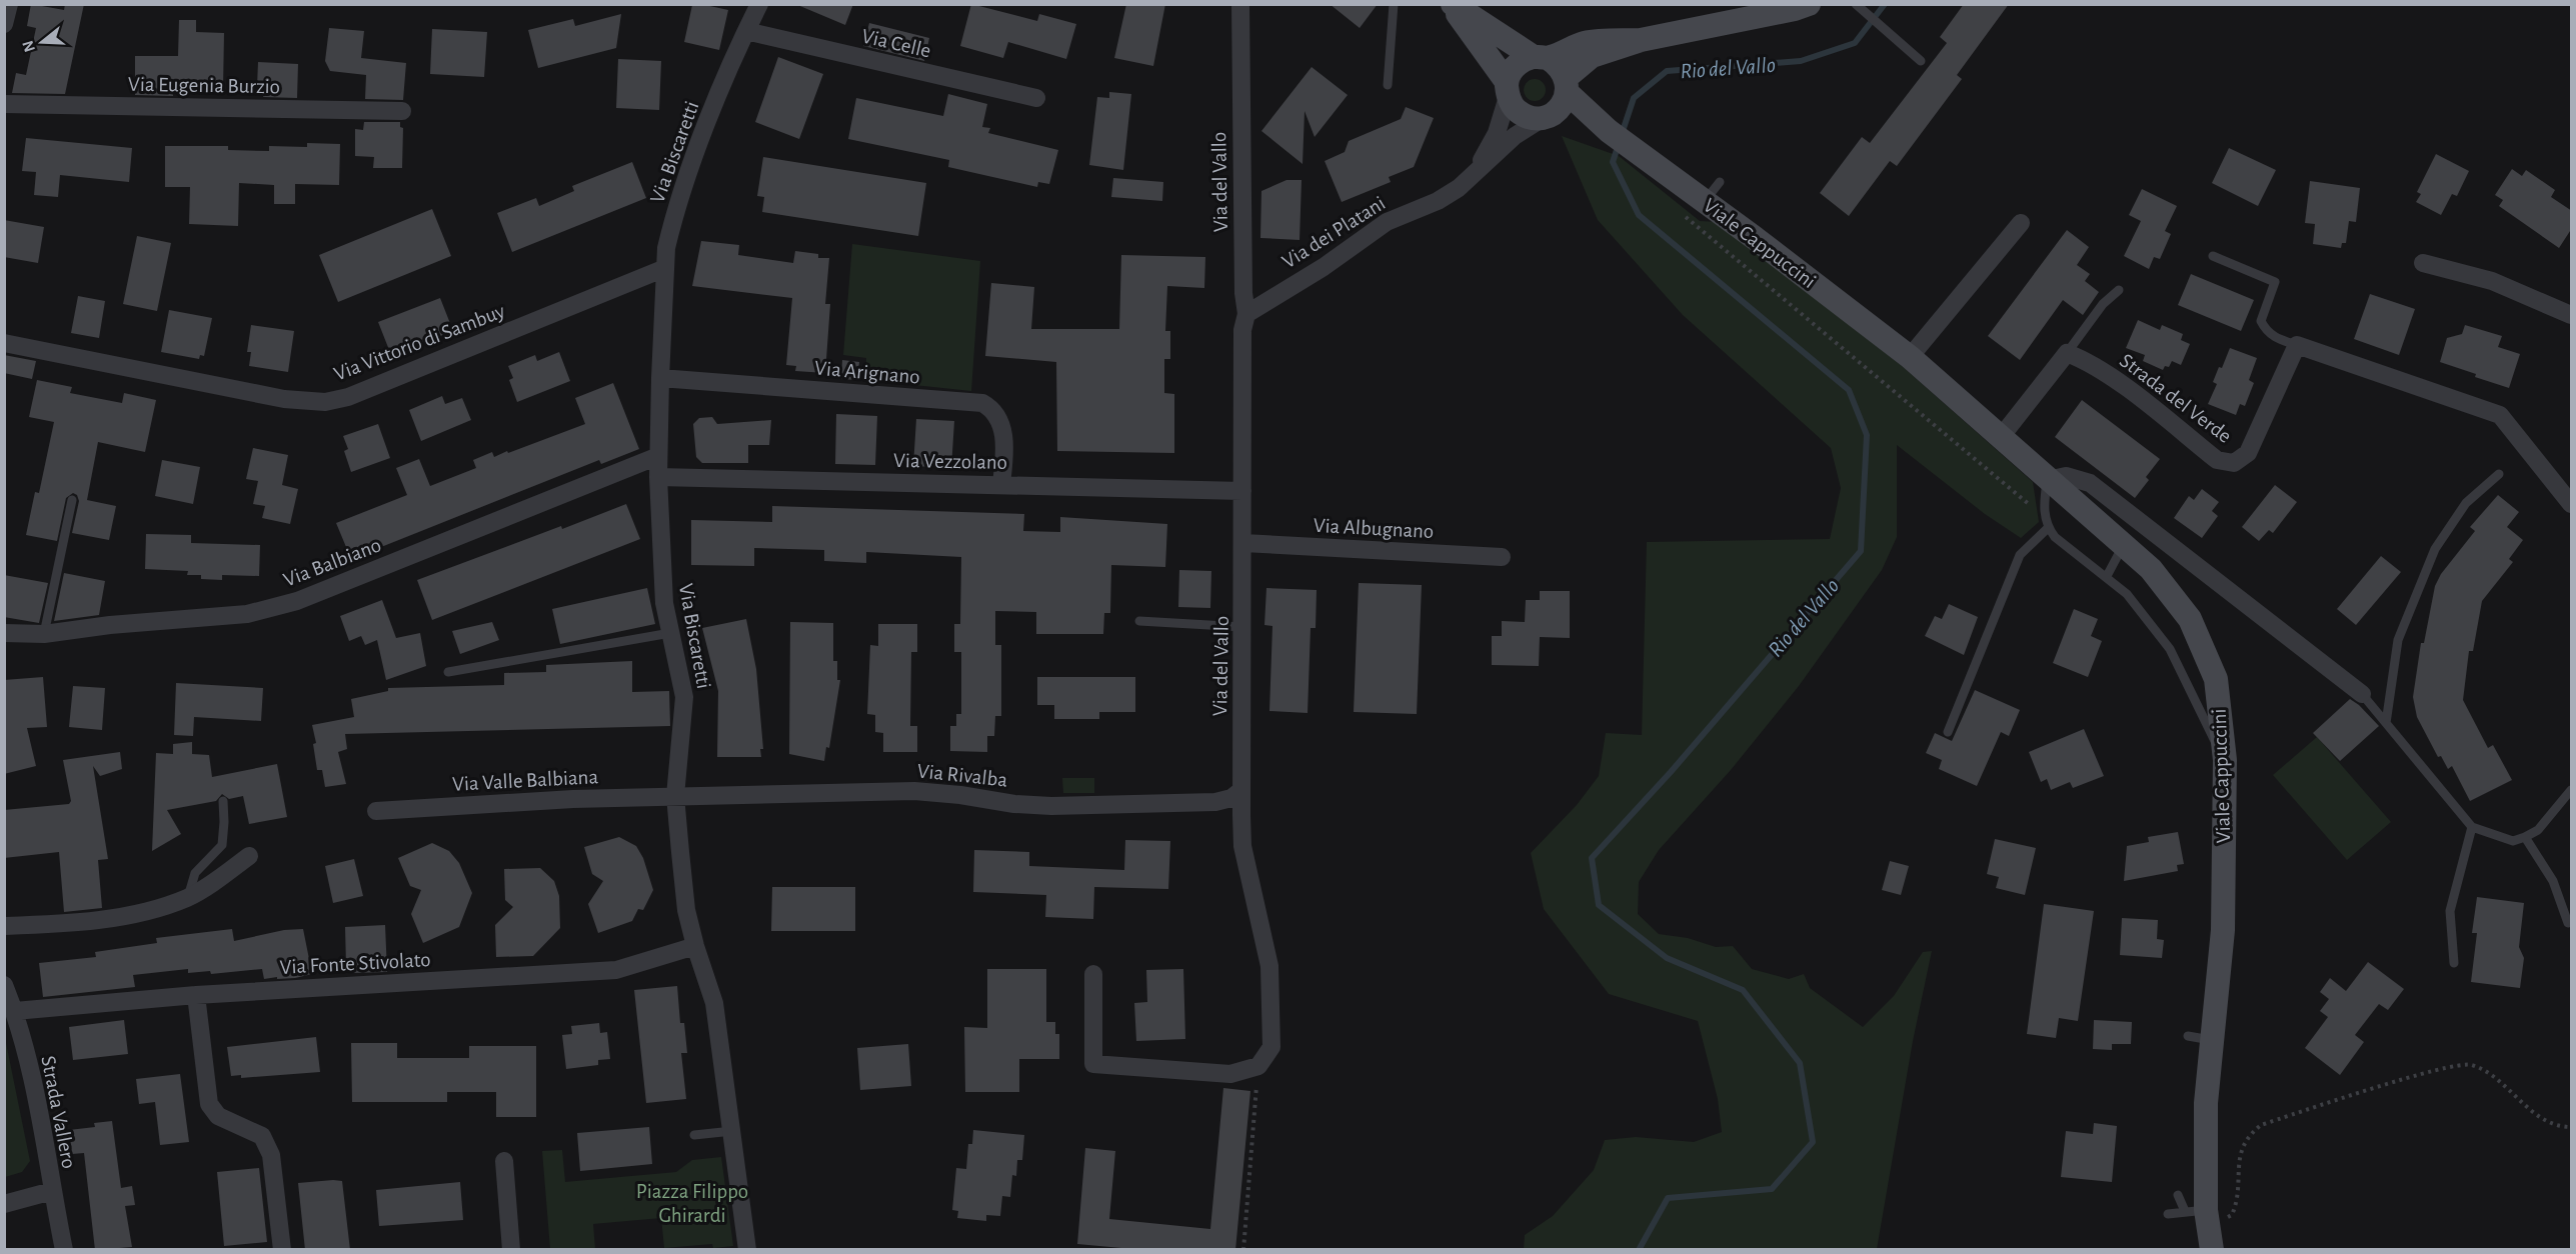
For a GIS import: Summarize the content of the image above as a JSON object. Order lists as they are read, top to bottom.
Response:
{
  "streets": {
    "main road": ["Viale Cappuccini"],
    "street": [
      "Via Celle",
      "Via Eugenia Burzio",
      "Via Biscaretti",
      "Via del Vallo",
      "Via dei Platani",
      "Via Vittorio di Sambuy",
      "Via Arignano",
      "Strada del Verde",
      "Via Vezzolano",
      "Via Albugnano",
      "Via Balbiano",
      "Via Rivalba",
      "Via Valle Balbiana",
      "Via Fonte Stivolato",
      "Strada Vallero"
    ]
  },
  "crossings": [
    ["Via Celle", "Via Biscaretti"],
    ["Via Biscaretti", "Via Vittorio di Sambuy"],
    ["Via Biscaretti", "Via Arignano"],
    ["Via Biscaretti", "Via Vezzolano"],
    ["Via Biscaretti", "Via Balbiano"],
    ["Via Biscaretti", "Via Rivalba"],
    ["Via Biscaretti", "Via Valle Balbiana"],
    ["Via Biscaretti", "Via Fonte Stivolato"],
    ["Via del Vallo", "Via dei Platani"],
    ["Via del Vallo", "Via Vezzolano"],
    ["Via del Vallo", "Via Albugnano"],
    ["Via del Vallo", "Via Rivalba"],
    ["Via dei Platani", "Viale Cappuccini"],
    ["Via Arignano", "Via Vezzolano"],
    ["Via Rivalba", "Via Valle Balbiana"],
    ["Via Fonte Stivolato", "Strada Vallero"]
  ],
  "water": ["Rio del Vallo"],
  "parks": ["Piazza Filippo Ghirardi"],
  "north": "left"
}
